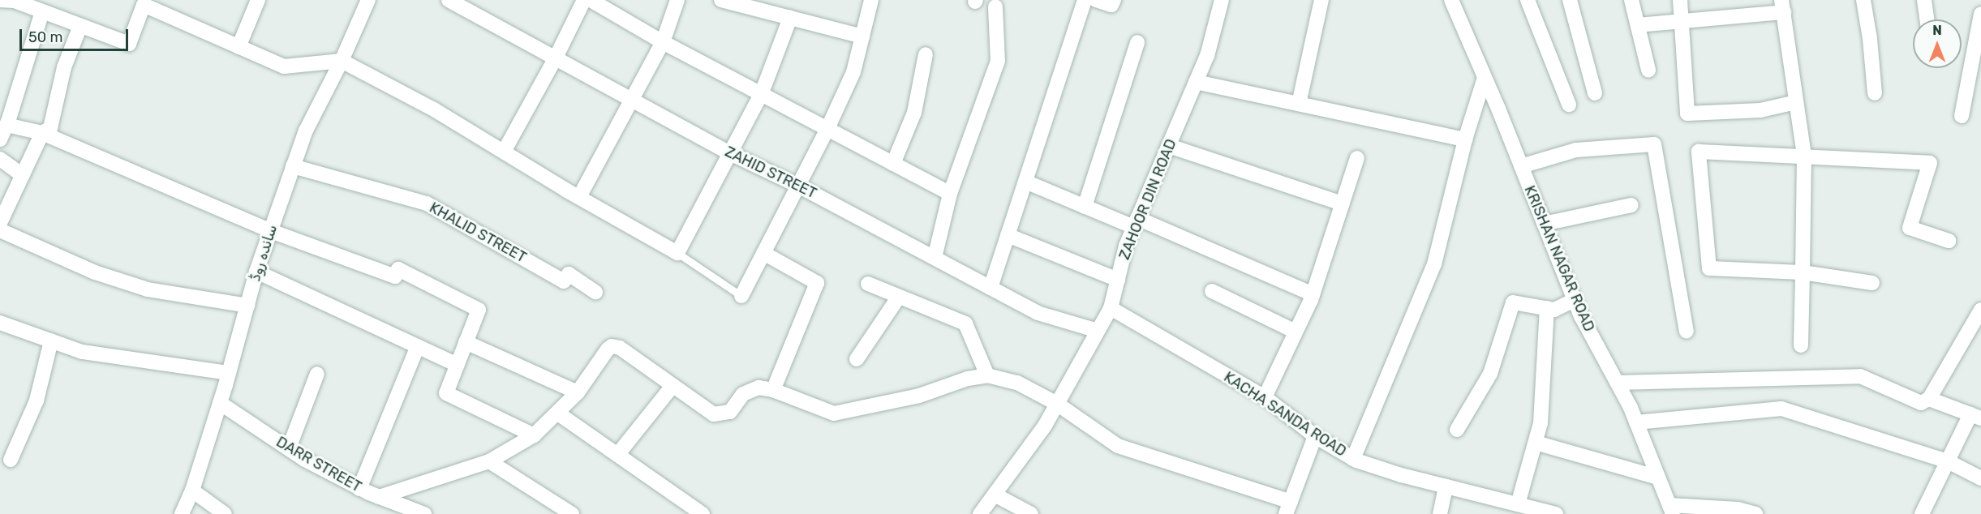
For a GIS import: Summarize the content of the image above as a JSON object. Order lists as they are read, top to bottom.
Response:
{
  "streets": {
    "street": [
      "ZAHID STREET",
      "ZAHOOR DIN ROAD",
      "KHALID STREET",
      "ساندہ روڈ",
      "KRISHAN NAGAR ROAD",
      "KACHA SANDA ROAD",
      "DARR STREET"
    ]
  },
  "crossings": [
    ["ZAHID STREET", "ZAHOOR DIN ROAD"],
    ["ZAHOOR DIN ROAD", "KACHA SANDA ROAD"],
    ["KHALID STREET", "ساندہ روڈ"],
    ["ساندہ روڈ", "DARR STREET"]
  ],
  "scale_bar": "50 m",
  "north": "top"
}
